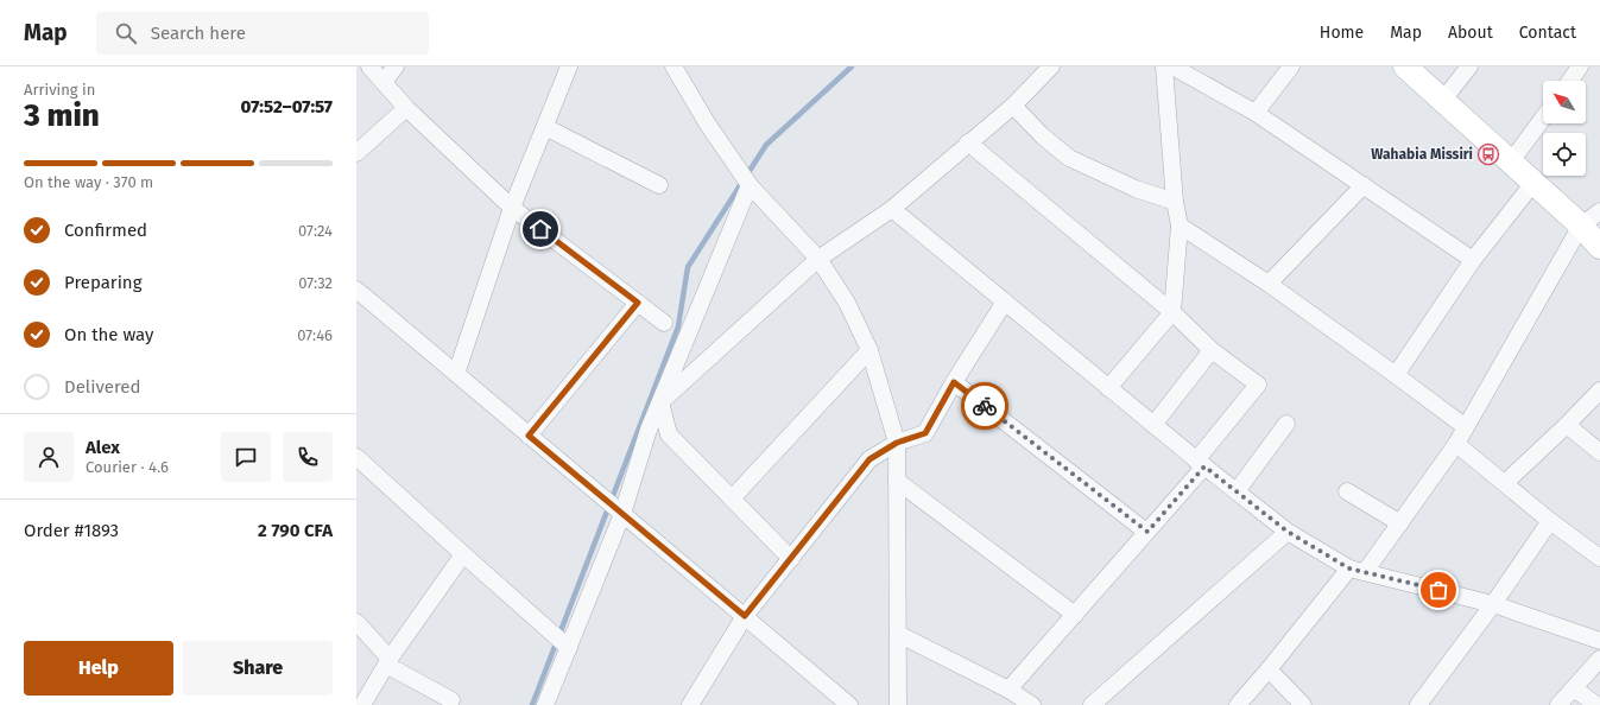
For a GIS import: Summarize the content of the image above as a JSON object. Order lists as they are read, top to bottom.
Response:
{
  "places": {
    "bus stop": ["Wahabia Missiri"]
  },
  "north": "top left",
  "page": {
    "header": "Map",
    "search": "Search here",
    "nav": [
      "Home",
      "Map",
      "About",
      "Contact"
    ],
    "heading": ["3 min", "Arriving in", "07:52–07:57"],
    "panel": [
      "Alex",
      "Courier · 4.6",
      "Order #1893",
      "2 790 CFA"
    ],
    "bar": "On the way · 370 m",
    "list": [
      ["Confirmed", "07:24"],
      ["Preparing", "07:32"],
      ["On the way", "07:46"],
      "Delivered"
    ],
    "buttons": ["Help", "Share"]
  }
}
